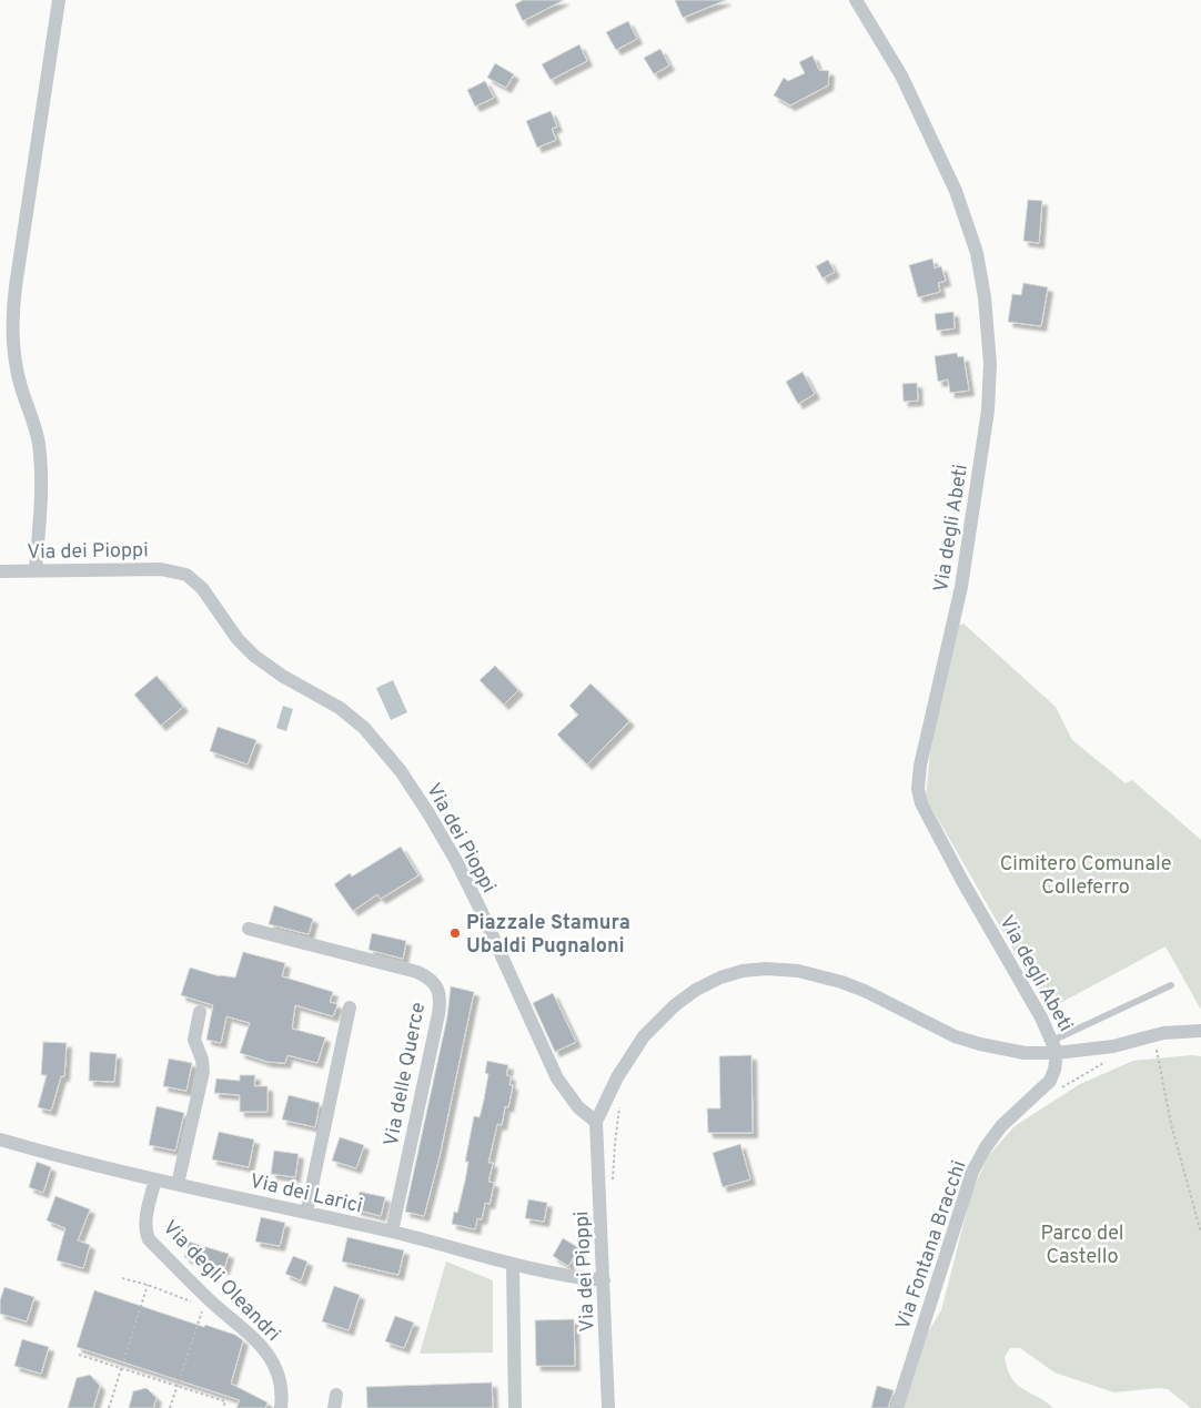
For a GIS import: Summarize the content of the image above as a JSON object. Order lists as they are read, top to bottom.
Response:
{
  "streets": {
    "street": [
      "Via degli Abeti",
      "Via dei Pioppi",
      "Via delle Querce",
      "Via dei Larici",
      "Via Fontana Bracchi",
      "Via degli Oleandri"
    ]
  },
  "crossings": [
    ["Via degli Abeti", "Via Fontana Bracchi"],
    ["Via dei Pioppi", "Via dei Larici"],
    ["Via delle Querce", "Via dei Larici"],
    ["Via dei Larici", "Via degli Oleandri"]
  ],
  "parks": ["Cimitero Comunale Colleferro", "Parco del Castello"],
  "places": ["Piazzale Stamura Ubaldi Pugnaloni"]
}
